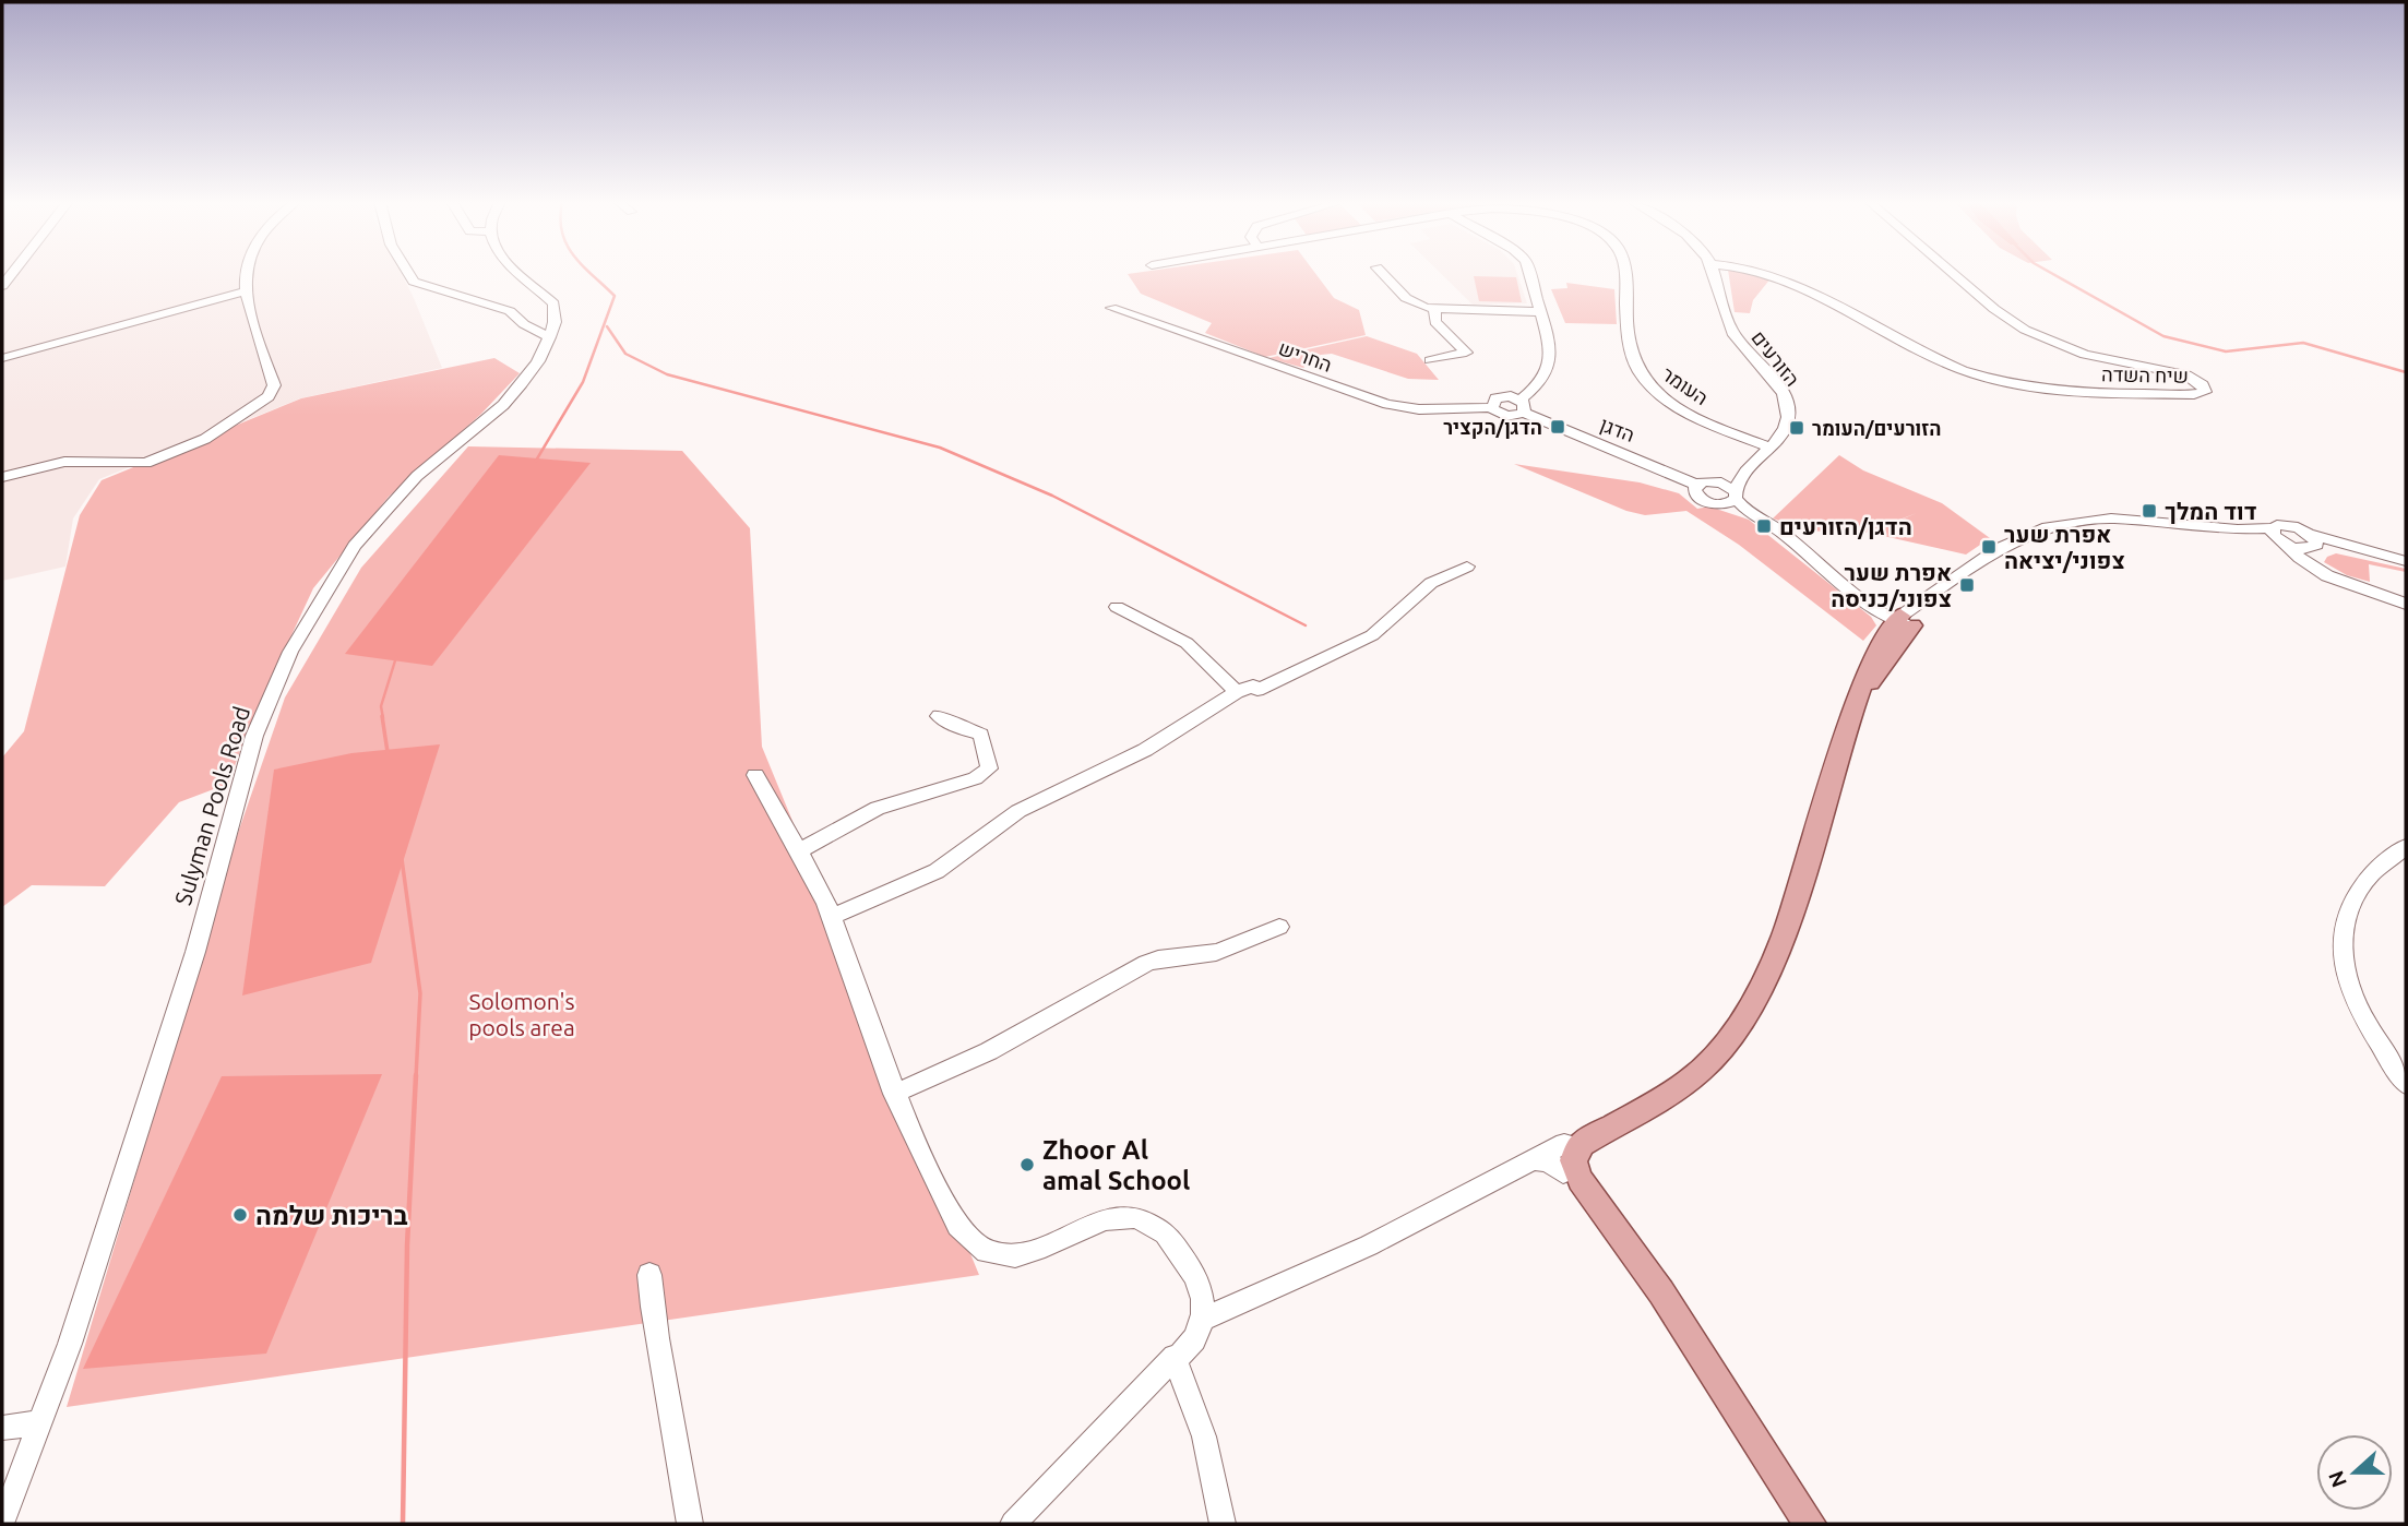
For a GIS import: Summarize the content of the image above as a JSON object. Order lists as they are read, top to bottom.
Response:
{
  "streets": {
    "street": [
      "החריש",
      "הזורעים",
      "שיח השדה",
      "העומר",
      "הדגן",
      "Sulyman Pools Road"
    ]
  },
  "crossings": [
    ["החריש", "הדגן"],
    ["הזורעים", "העומר"]
  ],
  "parks": ["Solomon's pools area"],
  "places": {
    "transit": [
      "הדגן/הקציר",
      "הזורעים/העומר",
      "דוד המלך",
      "הדגן/הזורעים",
      "אפרת שער צפוני/יציאה",
      "אפרת שער צפוני/כניסה"
    ],
    "other": ["Zhoor Al amal School", "בריכות שלמה"]
  },
  "north": "left"
}
